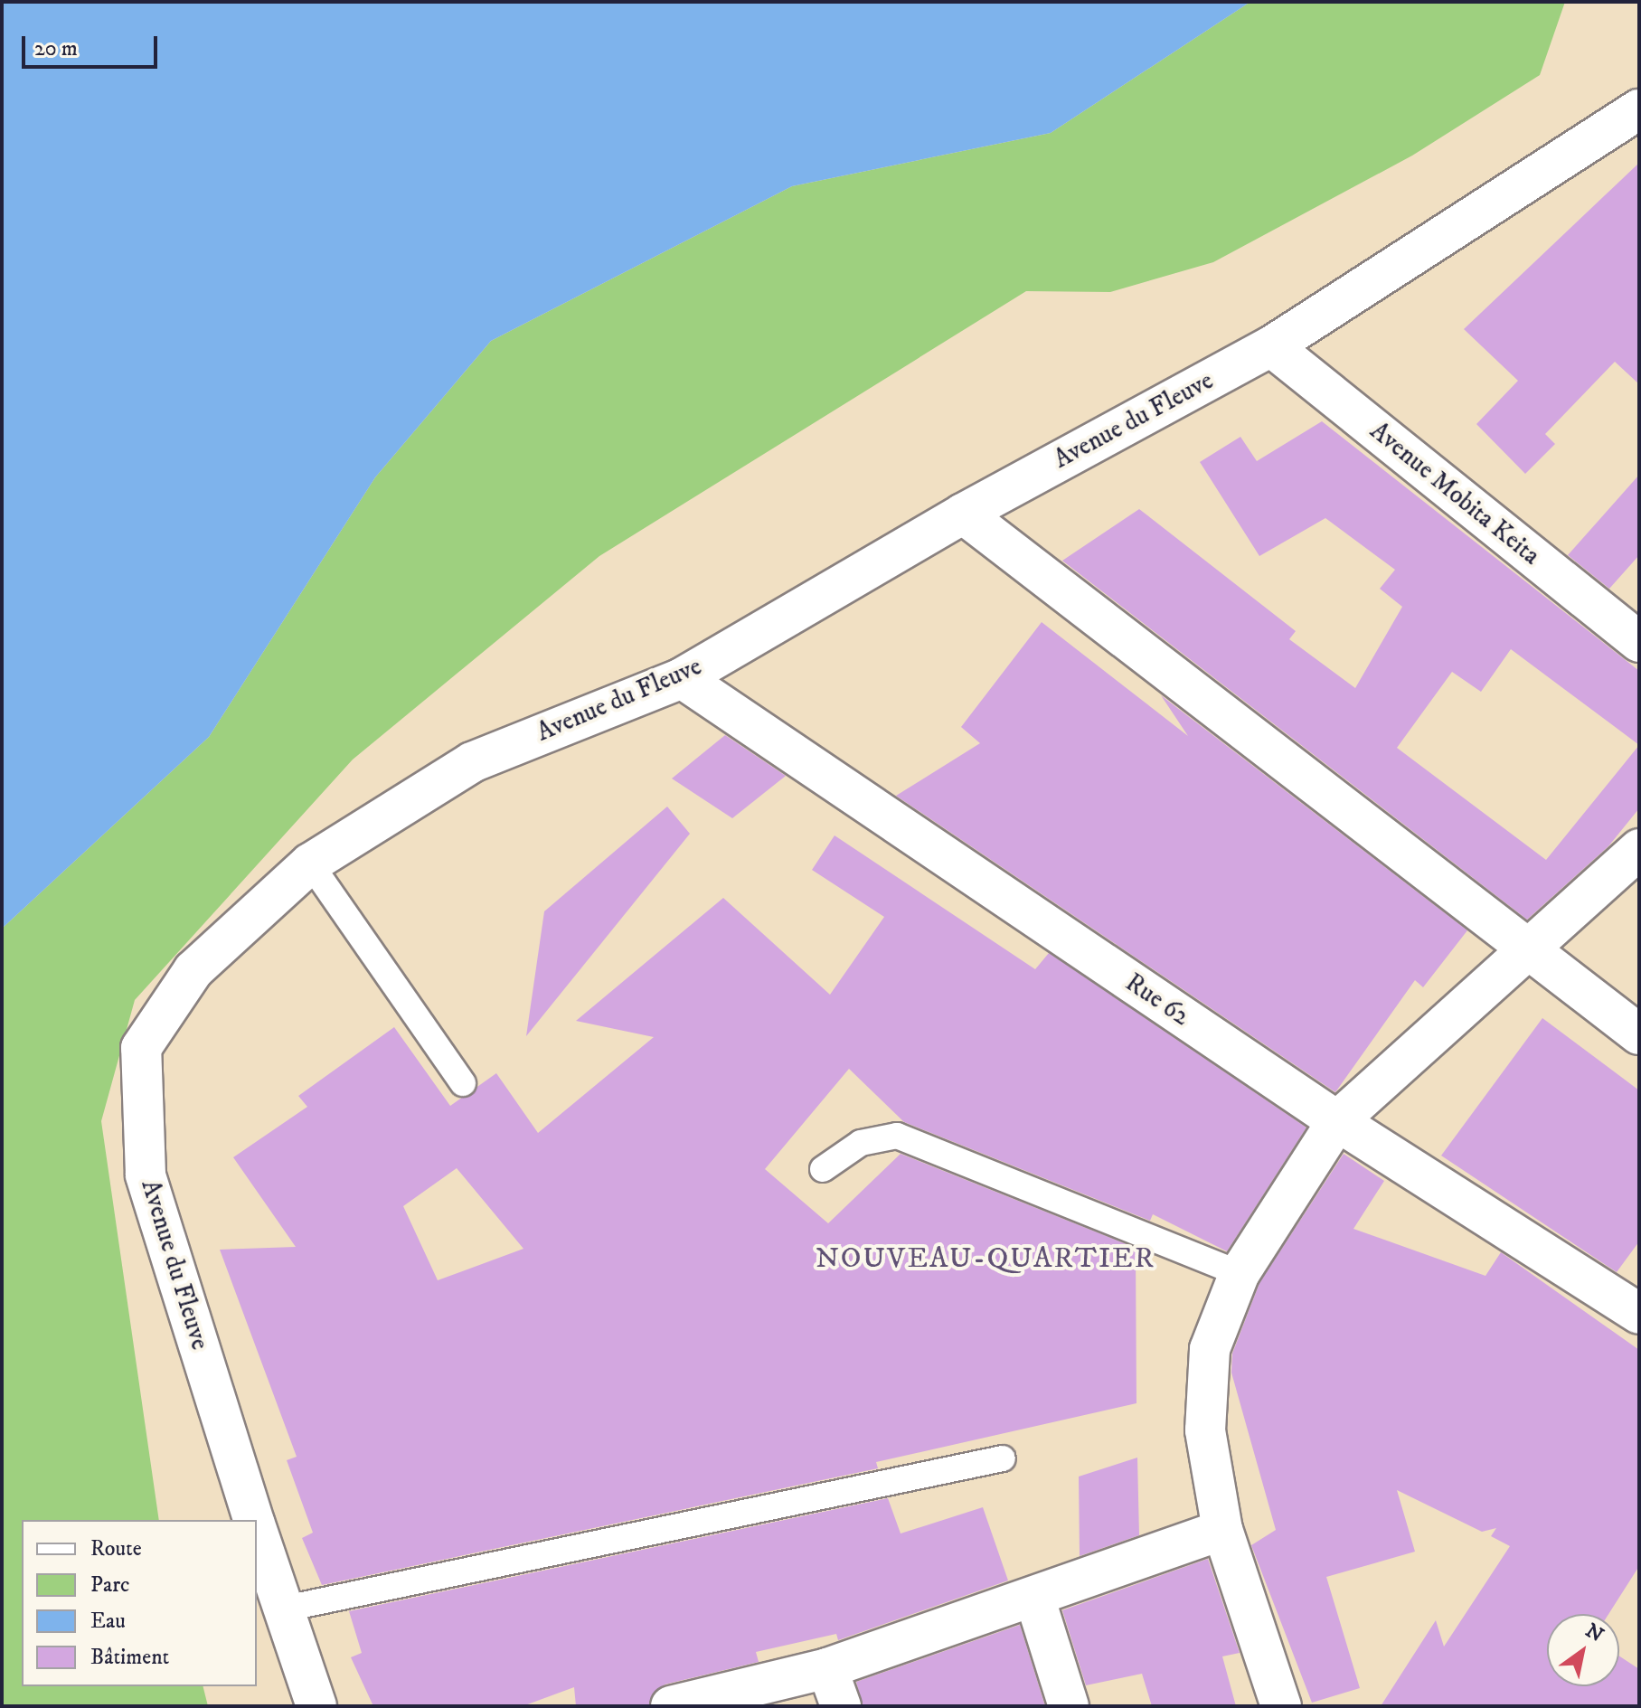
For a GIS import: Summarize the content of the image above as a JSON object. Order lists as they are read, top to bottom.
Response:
{
  "streets": {
    "street": ["Avenue du Fleuve", "Avenue Mobita Keita", "Rue 62"]
  },
  "crossings": [
    ["Avenue du Fleuve", "Avenue Mobita Keita"],
    ["Avenue du Fleuve", "Rue 62"]
  ],
  "districts": ["NOUVEAU-QUARTIER"],
  "legend": [
    "Route",
    "Parc",
    "Eau",
    "Bâtiment"
  ],
  "scale_bar": "20 m",
  "north": "top right"
}
